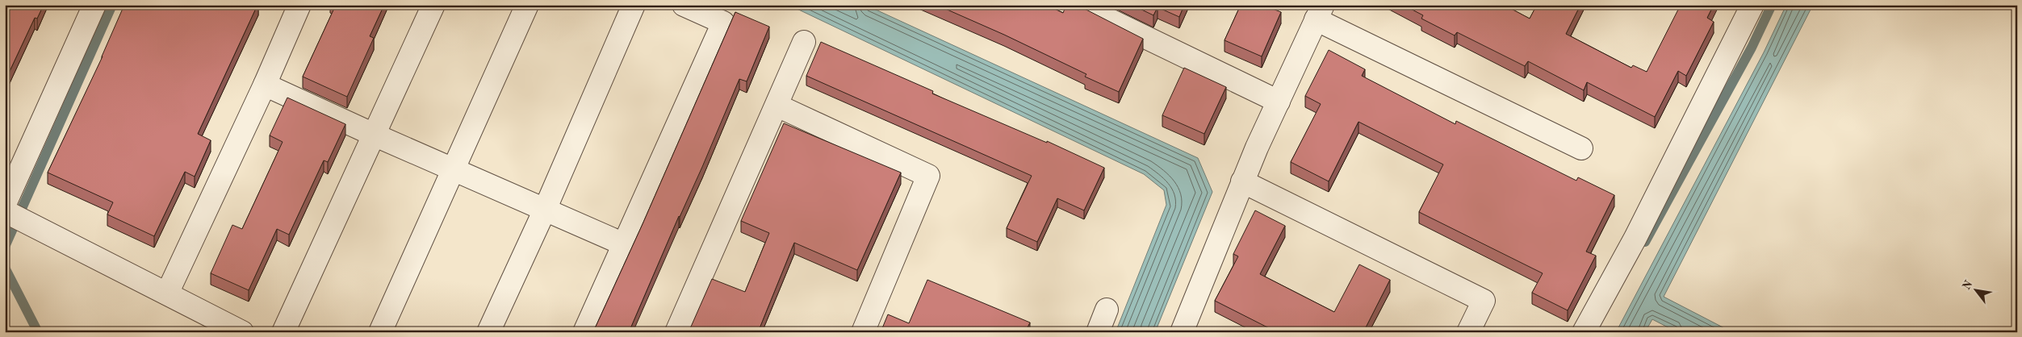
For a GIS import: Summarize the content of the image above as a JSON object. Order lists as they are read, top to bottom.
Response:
{
  "north": "top left"
}
